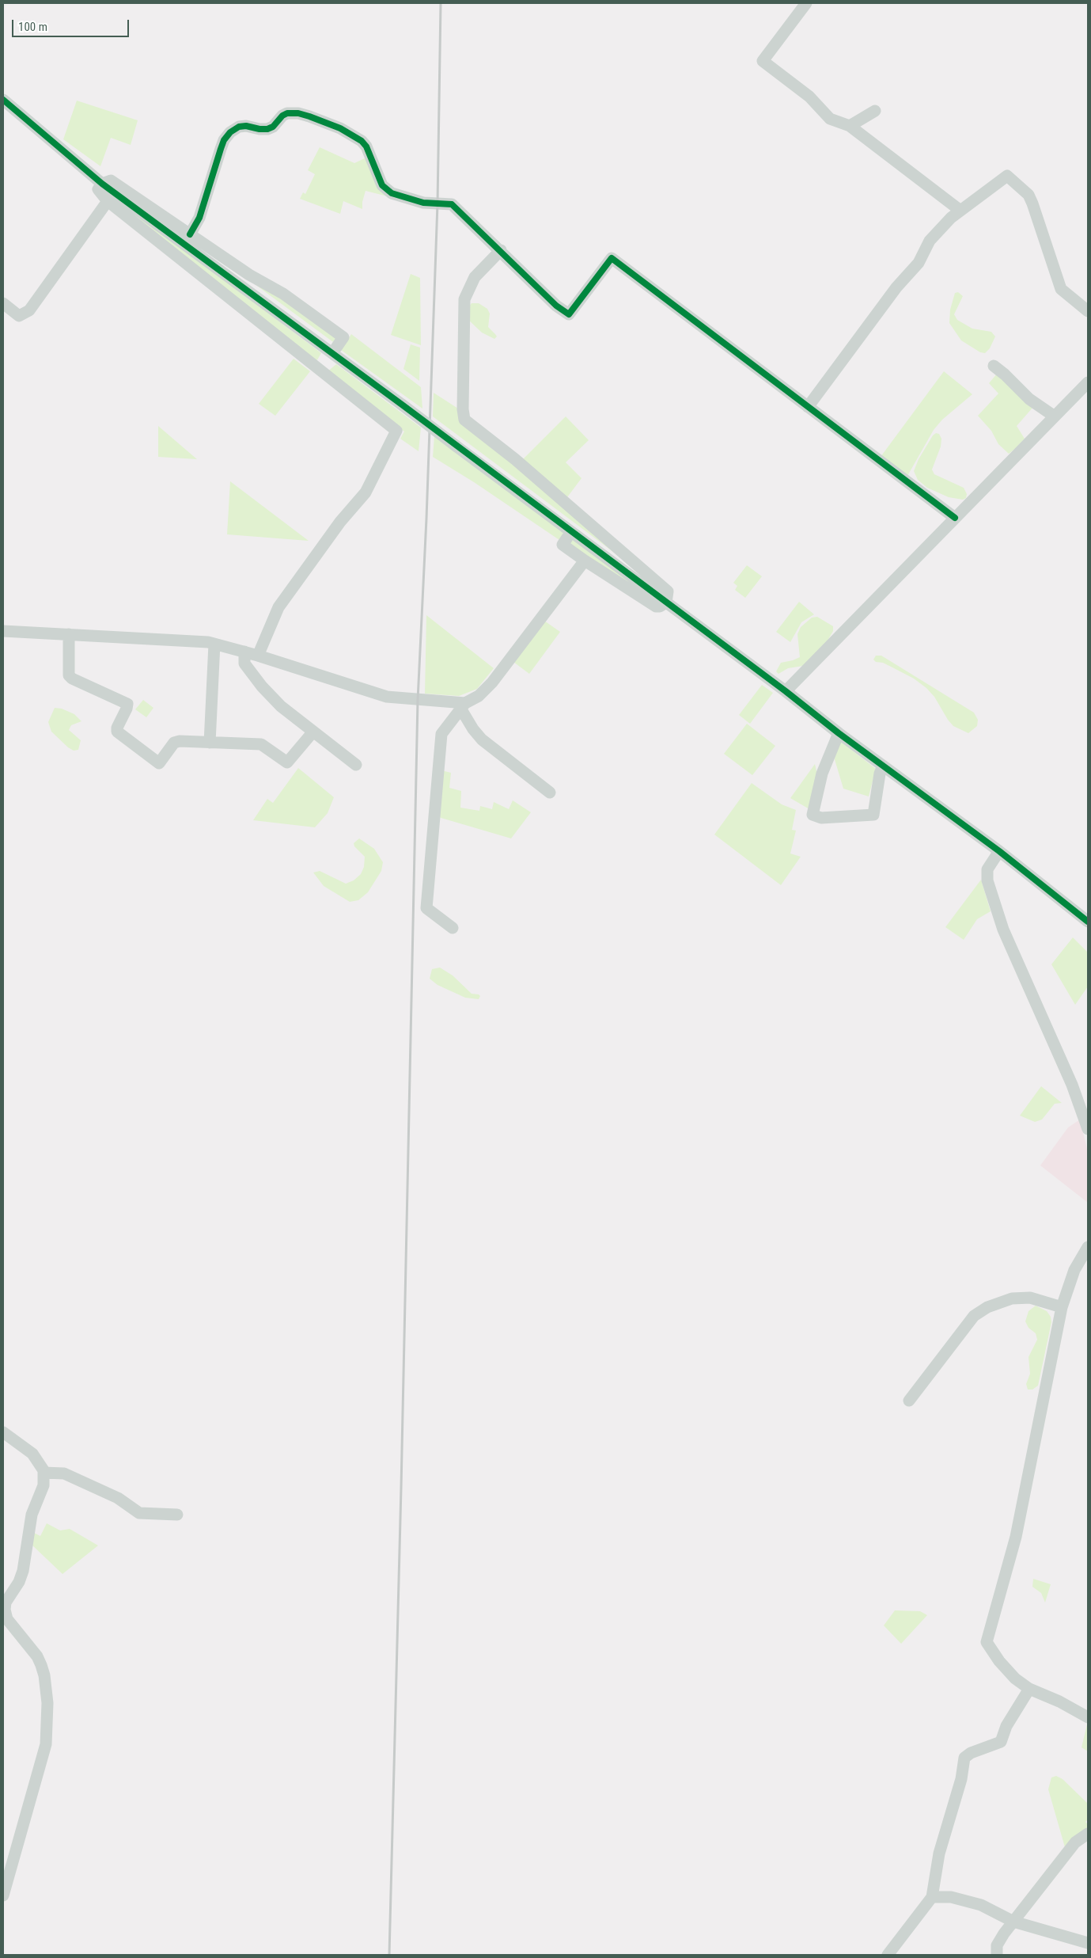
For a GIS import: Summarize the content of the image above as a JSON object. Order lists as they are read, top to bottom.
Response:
{
  "scale_bar": "100 m"
}
